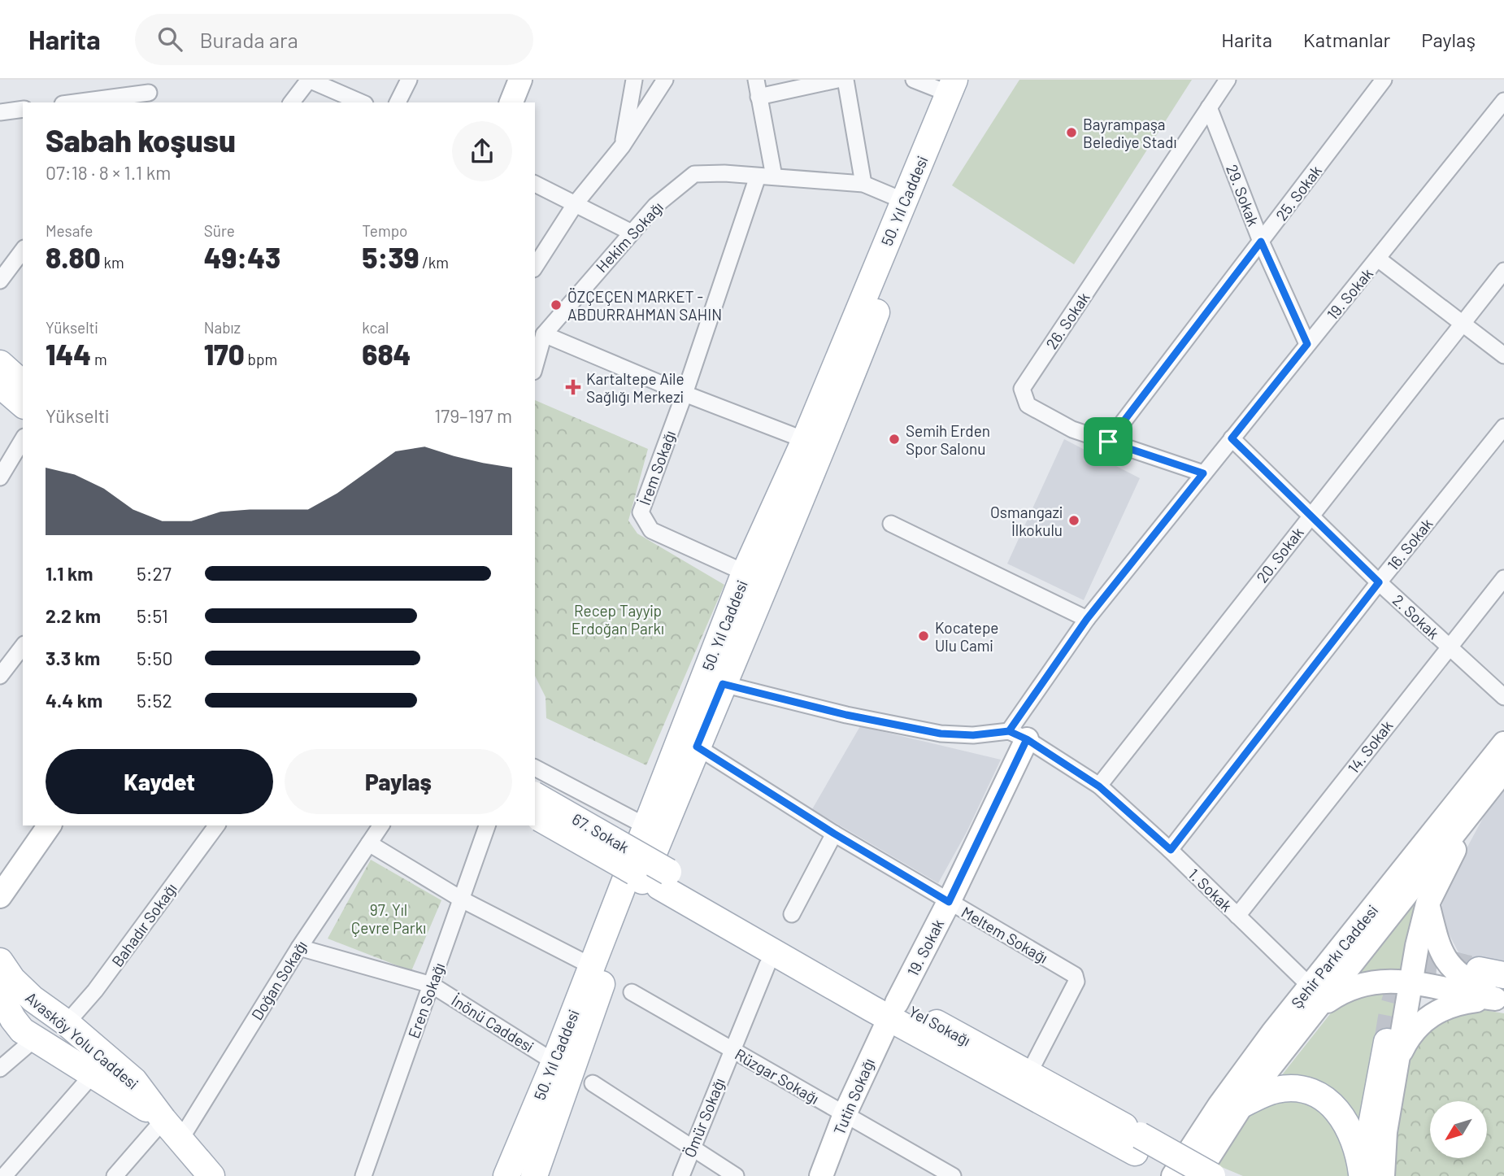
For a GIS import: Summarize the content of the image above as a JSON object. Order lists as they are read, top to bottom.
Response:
{
  "streets": {
    "main road": [
      "50. Yıl Caddesi",
      "19. Sokak",
      "67. Sokak",
      "Şehir Parkı Caddesi",
      "Yel Sokağı",
      "Avasköy Yolu Caddesi",
      "Tutin Sokağı"
    ],
    "street": [
      "25. Sokak",
      "29. Sokak",
      "Hekim Sokağı",
      "26. Sokak",
      "İrem Sokağı",
      "16. Sokak",
      "20. Sokak",
      "2. Sokak",
      "14. Sokak",
      "1. Sokak",
      "Bahadır Sokağı",
      "Meltem Sokağı",
      "Doğan Sokağı",
      "Eren Sokağı",
      "İnönü Caddesi",
      "Rüzgar Sokağı",
      "Ömür Sokağı"
    ]
  },
  "crossings": [
    ["25. Sokak", "29. Sokak"],
    ["25. Sokak", "26. Sokak"],
    ["29. Sokak", "19. Sokak"],
    ["29. Sokak", "26. Sokak"],
    ["50. Yıl Caddesi", "Hekim Sokağı"],
    ["50. Yıl Caddesi", "İrem Sokağı"],
    ["50. Yıl Caddesi", "67. Sokak"],
    ["50. Yıl Caddesi", "Meltem Sokağı"],
    ["50. Yıl Caddesi", "İnönü Caddesi"],
    ["Hekim Sokağı", "İrem Sokağı"],
    ["19. Sokak", "26. Sokak"],
    ["19. Sokak", "2. Sokak"],
    ["19. Sokak", "1. Sokak"],
    ["19. Sokak", "Meltem Sokağı"],
    ["19. Sokak", "Yel Sokağı"],
    ["19. Sokak", "Tutin Sokağı"],
    ["16. Sokak", "2. Sokak"],
    ["16. Sokak", "1. Sokak"],
    ["20. Sokak", "2. Sokak"],
    ["20. Sokak", "1. Sokak"],
    ["2. Sokak", "14. Sokak"],
    ["14. Sokak", "1. Sokak"],
    ["67. Sokak", "Yel Sokağı"],
    ["1. Sokak", "Şehir Parkı Caddesi"],
    ["Bahadır Sokağı", "Avasköy Yolu Caddesi"],
    ["Meltem Sokağı", "Yel Sokağı"],
    ["Şehir Parkı Caddesi", "Yel Sokağı"],
    ["Doğan Sokağı", "İnönü Caddesi"],
    ["Doğan Sokağı", "Avasköy Yolu Caddesi"],
    ["Eren Sokağı", "İnönü Caddesi"],
    ["Yel Sokağı", "Tutin Sokağı"],
    ["Rüzgar Sokağı", "Tutin Sokağı"],
    ["Rüzgar Sokağı", "Ömür Sokağı"]
  ],
  "parks": ["Recep Tayyip Erdoğan Parkı", "97. Yıl Çevre Parkı"],
  "places": {
    "other": [
      "Bayrampaşa Belediye Stadı",
      "ÖZÇEÇEN MARKET - ABDURRAHMAN SAHIN",
      "Semih Erden Spor Salonu",
      "Osmangazi İlkokulu",
      "Kocatepe Ulu Cami"
    ],
    "health": ["Kartaltepe Aile Sağlığı Merkezi"]
  },
  "north": "bottom left",
  "page": {
    "header": "Harita",
    "search": "Burada ara",
    "nav": ["Harita", "Katmanlar", "Paylaş"],
    "heading": ["Sabah koşusu", "07:18 · 8 × 1.1 km"],
    "stats": [
      ["Mesafe", "8.80 km"],
      ["Süre", "49:43"],
      ["Tempo", "5:39 /km"],
      ["Yükselti", "144 m"],
      ["Nabız", "170 bpm"],
      ["kcal", "684"]
    ],
    "chart": ["Yükselti", "179–197 m"],
    "list": [
      {
        "name": "1.1 km",
        "note": "5:27"
      },
      {
        "name": "2.2 km",
        "note": "5:51"
      },
      {
        "name": "3.3 km",
        "note": "5:50"
      },
      {
        "name": "4.4 km",
        "note": "5:52"
      }
    ],
    "buttons": ["Kaydet", "Paylaş"]
  }
}
